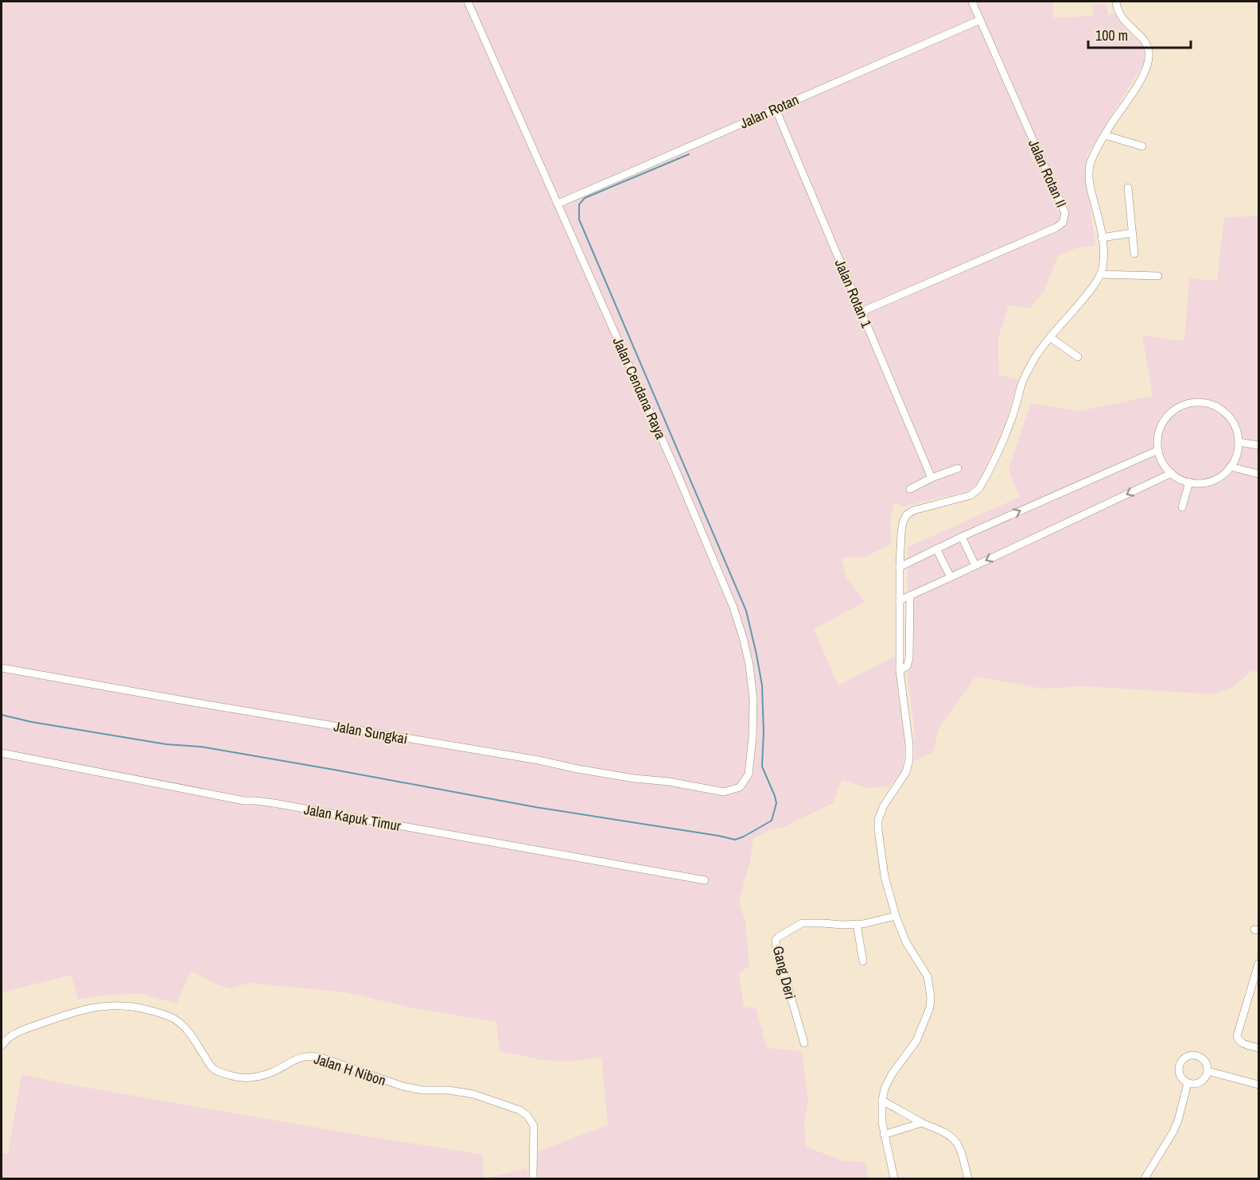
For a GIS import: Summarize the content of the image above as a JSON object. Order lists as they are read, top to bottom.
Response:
{
  "streets": {
    "street": [
      "Jalan Rotan",
      "Jalan Rotan II",
      "Jalan Rotan 1",
      "Jalan Cendana Raya",
      "Jalan Sungkai",
      "Jalan Kapuk Timur",
      "Gang Deri",
      "Jalan H Nibon"
    ]
  },
  "crossings": [
    ["Jalan Rotan", "Jalan Rotan II"],
    ["Jalan Rotan", "Jalan Rotan 1"],
    ["Jalan Rotan", "Jalan Cendana Raya"],
    ["Jalan Rotan II", "Jalan Rotan 1"],
    ["Jalan Cendana Raya", "Jalan Sungkai"]
  ],
  "scale_bar": "100 m"
}
